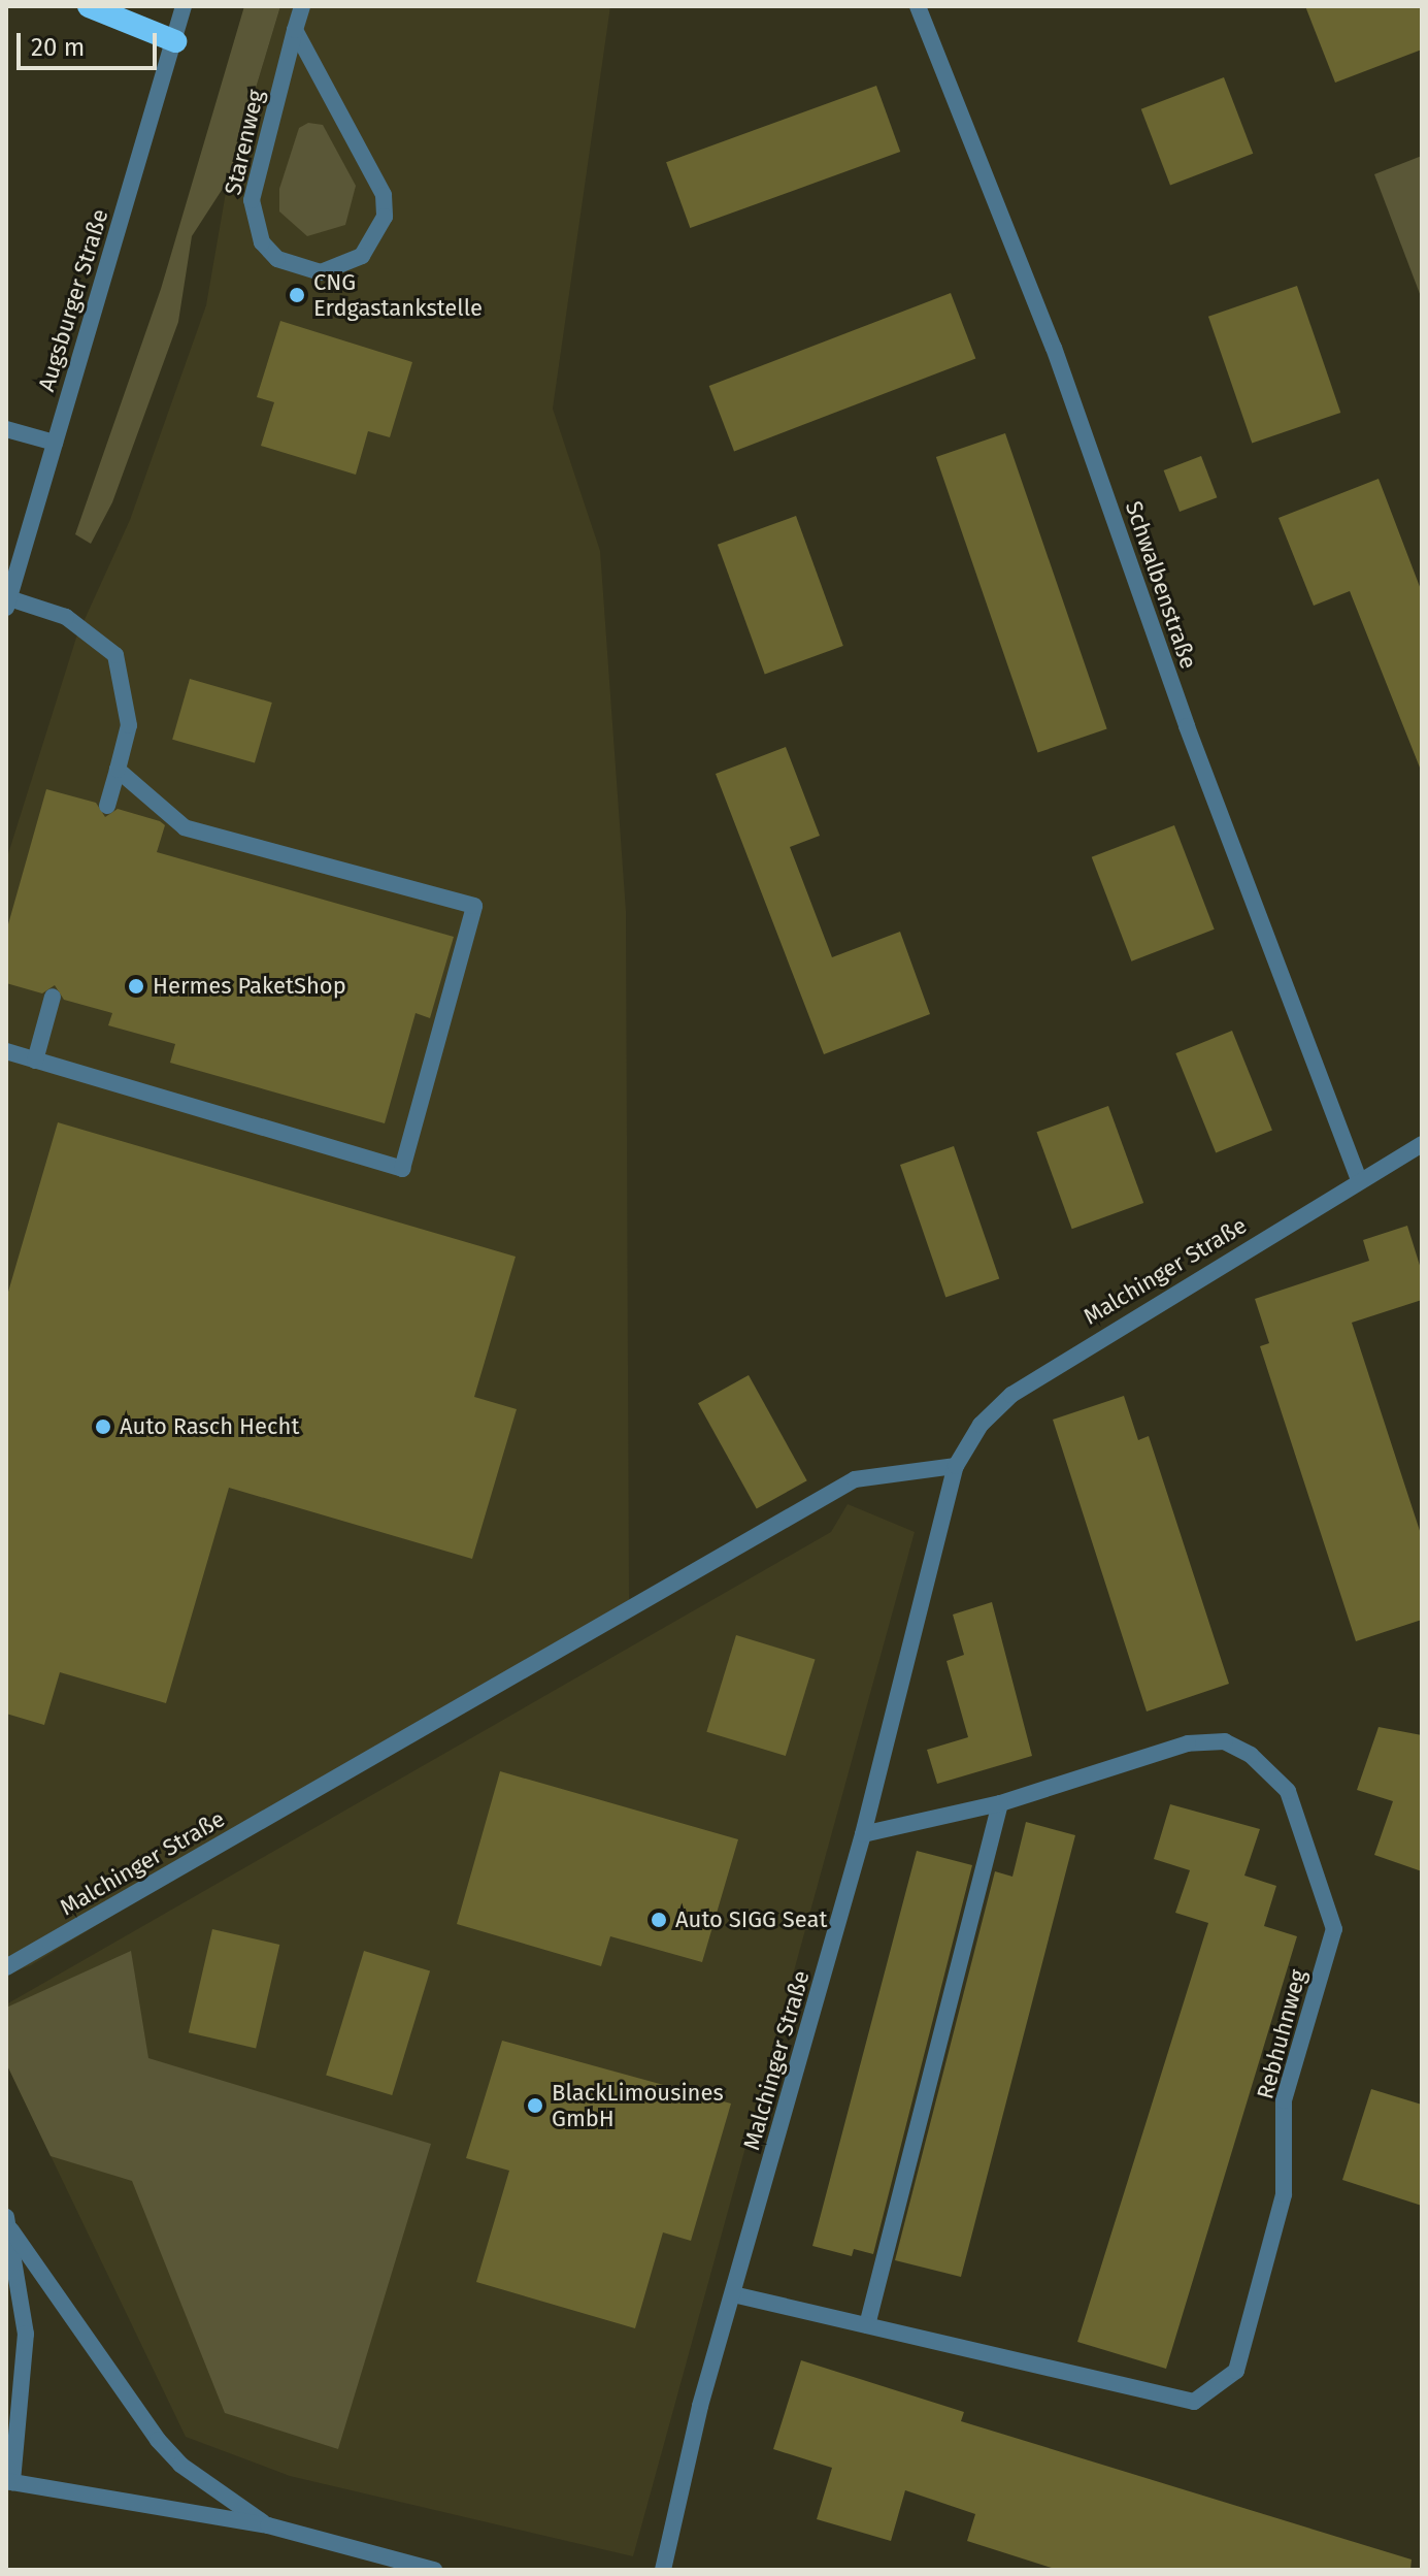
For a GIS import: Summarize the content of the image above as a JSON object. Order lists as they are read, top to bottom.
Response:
{
  "streets": {
    "street": [
      "Starenweg",
      "Augsburger Straße",
      "Schwalbenstraße",
      "Malchinger Straße",
      "Rebhuhnweg"
    ]
  },
  "crossings": [
    ["Schwalbenstraße", "Malchinger Straße"],
    ["Malchinger Straße", "Rebhuhnweg"]
  ],
  "places": [
    "CNG Erdgastankstelle",
    "Hermes PaketShop",
    "Auto Rasch Hecht",
    "Auto SIGG Seat",
    "BlackLimousines GmbH"
  ],
  "scale_bar": "20 m"
}
